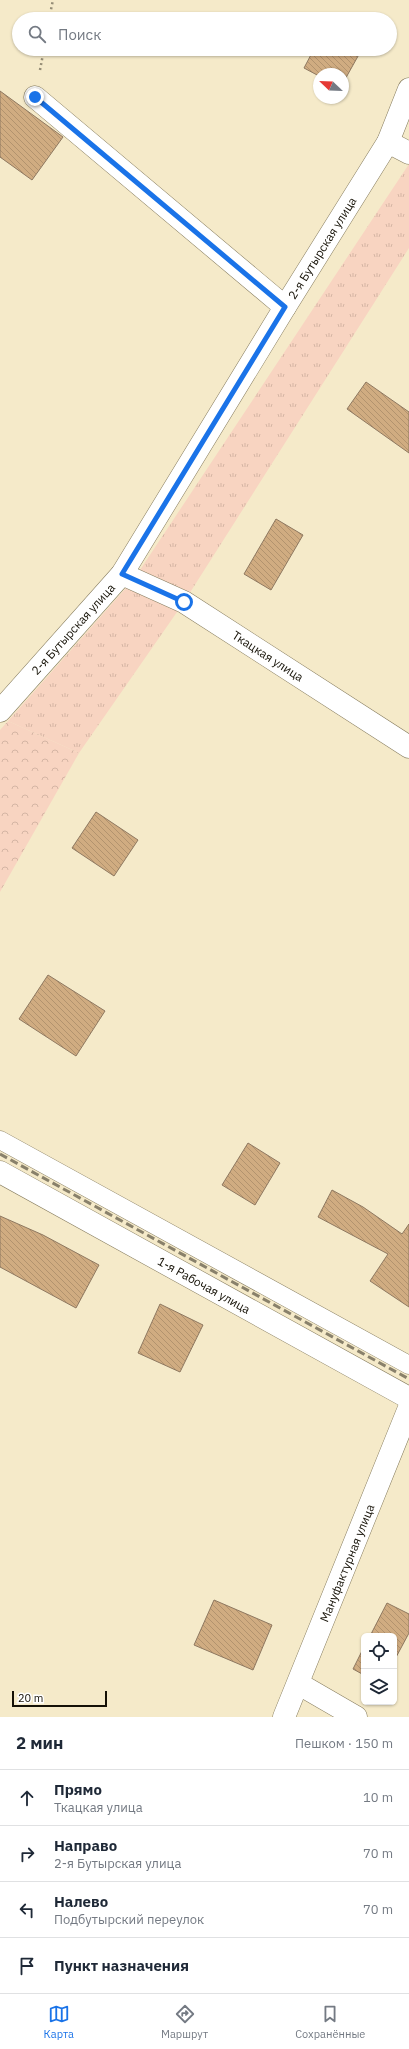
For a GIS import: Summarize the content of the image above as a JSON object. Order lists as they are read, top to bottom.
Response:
{
  "streets": {
    "street": [
      "2-я Бутырская улица",
      "Ткацкая улица",
      "1-я Рабочая улица",
      "Мануфактурная улица"
    ]
  },
  "crossings": [
    ["2-я Бутырская улица", "Ткацкая улица"]
  ],
  "scale_bar": "20 m",
  "north": "top left",
  "page": {
    "search": "Поиск",
    "scale": "20 m",
    "heading": ["2 мин", "Пешком · 150 m"],
    "list": [
      ["Прямо", "Ткацкая улица", "10 m"],
      ["Направо", "2-я Бутырская улица", "70 m"],
      ["Налево", "Подбутырский переулок", "70 m"],
      "Пункт назначения"
    ],
    "nav": ["Карта", "Маршрут", "Сохранённые"]
  }
}
